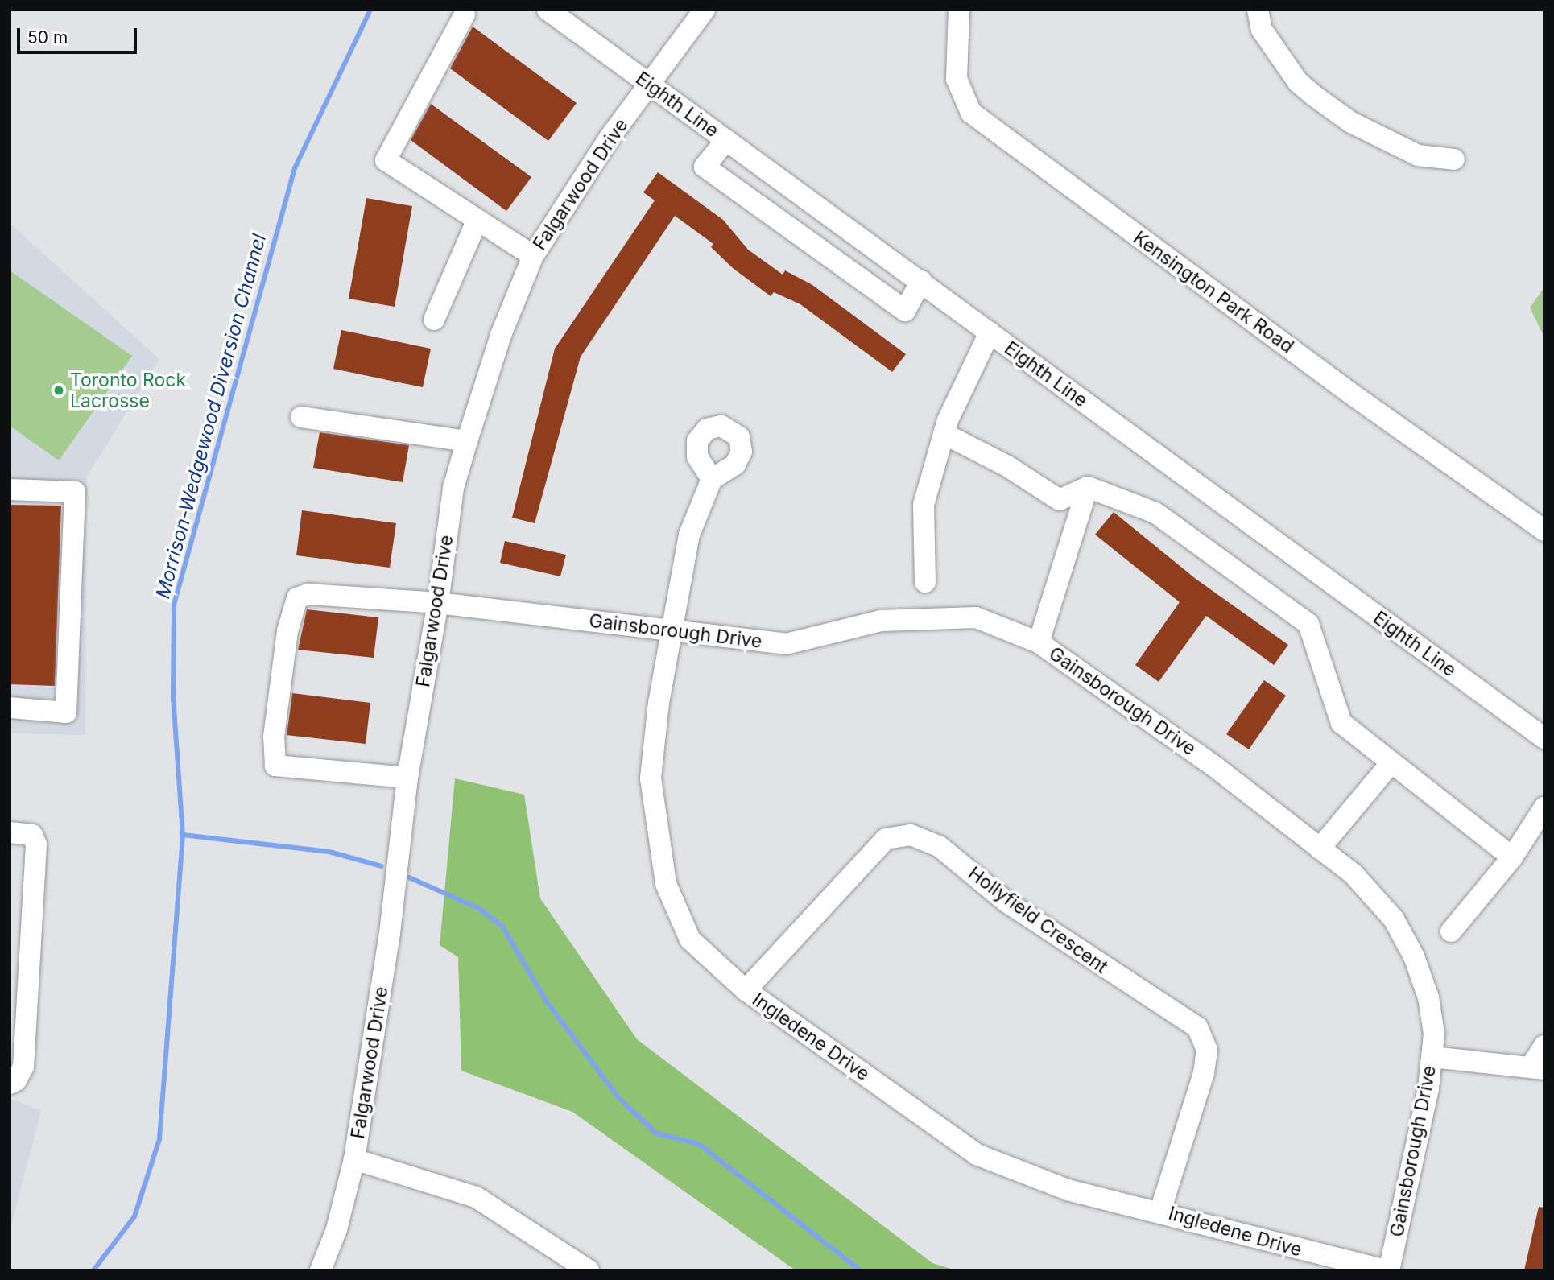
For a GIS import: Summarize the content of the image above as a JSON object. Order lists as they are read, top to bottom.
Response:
{
  "streets": {
    "street": [
      "Eighth Line",
      "Falgarwood Drive",
      "Kensington Park Road",
      "Gainsborough Drive",
      "Hollyfield Crescent",
      "Ingledene Drive"
    ]
  },
  "crossings": [
    ["Eighth Line", "Falgarwood Drive"],
    ["Falgarwood Drive", "Gainsborough Drive"],
    ["Gainsborough Drive", "Ingledene Drive"],
    ["Hollyfield Crescent", "Ingledene Drive"]
  ],
  "water": ["Morrison-Wedgewood Diversion Channel"],
  "places": ["Toronto Rock Lacrosse"],
  "scale_bar": "50 m"
}
